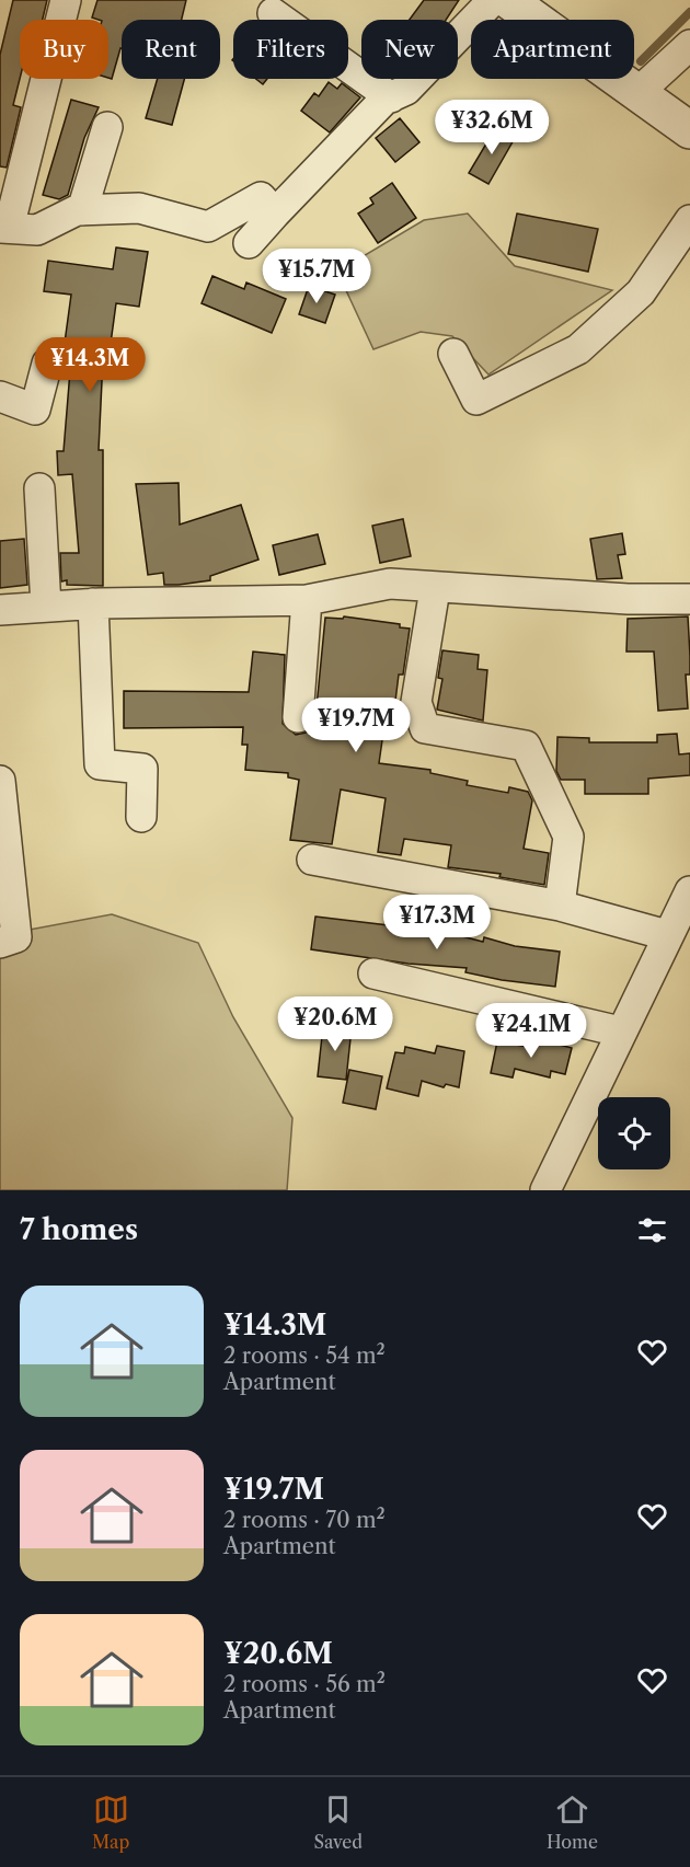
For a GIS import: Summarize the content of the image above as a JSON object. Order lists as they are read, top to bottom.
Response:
{
  "page": {
    "chip": [
      "Buy",
      "Rent",
      "Filters",
      "New",
      "Apartment"
    ],
    "price": [
      "¥32.6M",
      "¥15.7M",
      "¥14.3M",
      "¥19.7M",
      "¥17.3M",
      "¥20.6M",
      "¥24.1M"
    ],
    "heading": "7 homes",
    "list": [
      {
        "name": "¥14.3M",
        "note": "2 rooms · 54 m² · Apartment"
      },
      {
        "name": "¥19.7M",
        "note": "2 rooms · 70 m² · Apartment"
      },
      {
        "name": "¥20.6M",
        "note": "2 rooms · 56 m² · Apartment"
      }
    ],
    "tabs": ["Map", "Saved", "Home"]
  }
}
